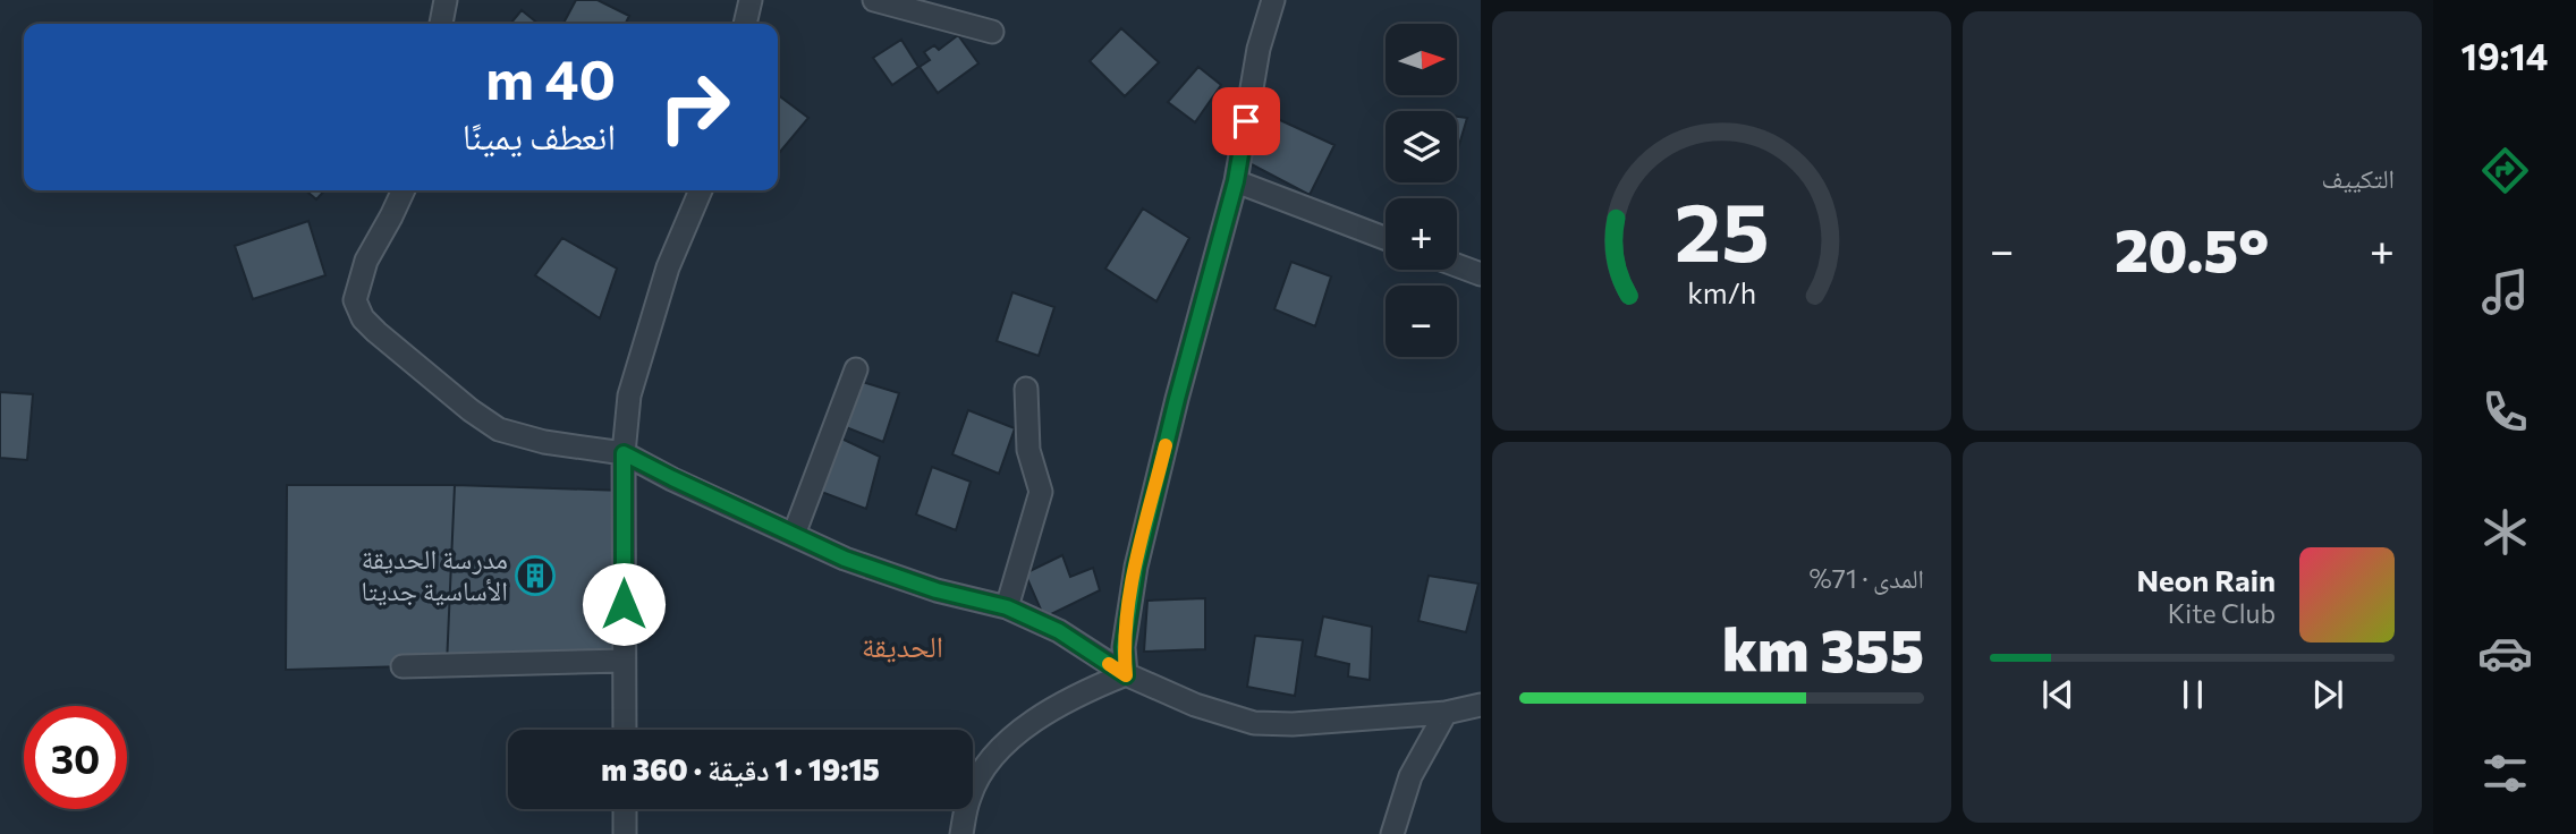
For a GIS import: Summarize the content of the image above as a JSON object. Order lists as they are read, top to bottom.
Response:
{
  "districts": ["الحديقة"],
  "places": {
    "building": ["مدرسة الحديقة الأساسية جديتا"]
  },
  "north": "right",
  "page": {
    "tabs": "19:14",
    "tile": [
      "التكييف",
      ["المدى · 71%", "355 km"]
    ],
    "map_buttons": ["+", "−"],
    "turn": ["40 m", "انعطف يمينًا"],
    "heat": ["−", "20.5°", "+"],
    "song": ["Neon Rain", "Kite Club"],
    "limit": "30",
    "trip": "19:15 · 1 دقيقة · 360 m",
    "gauge": ["25", "km/h"]
  }
}
